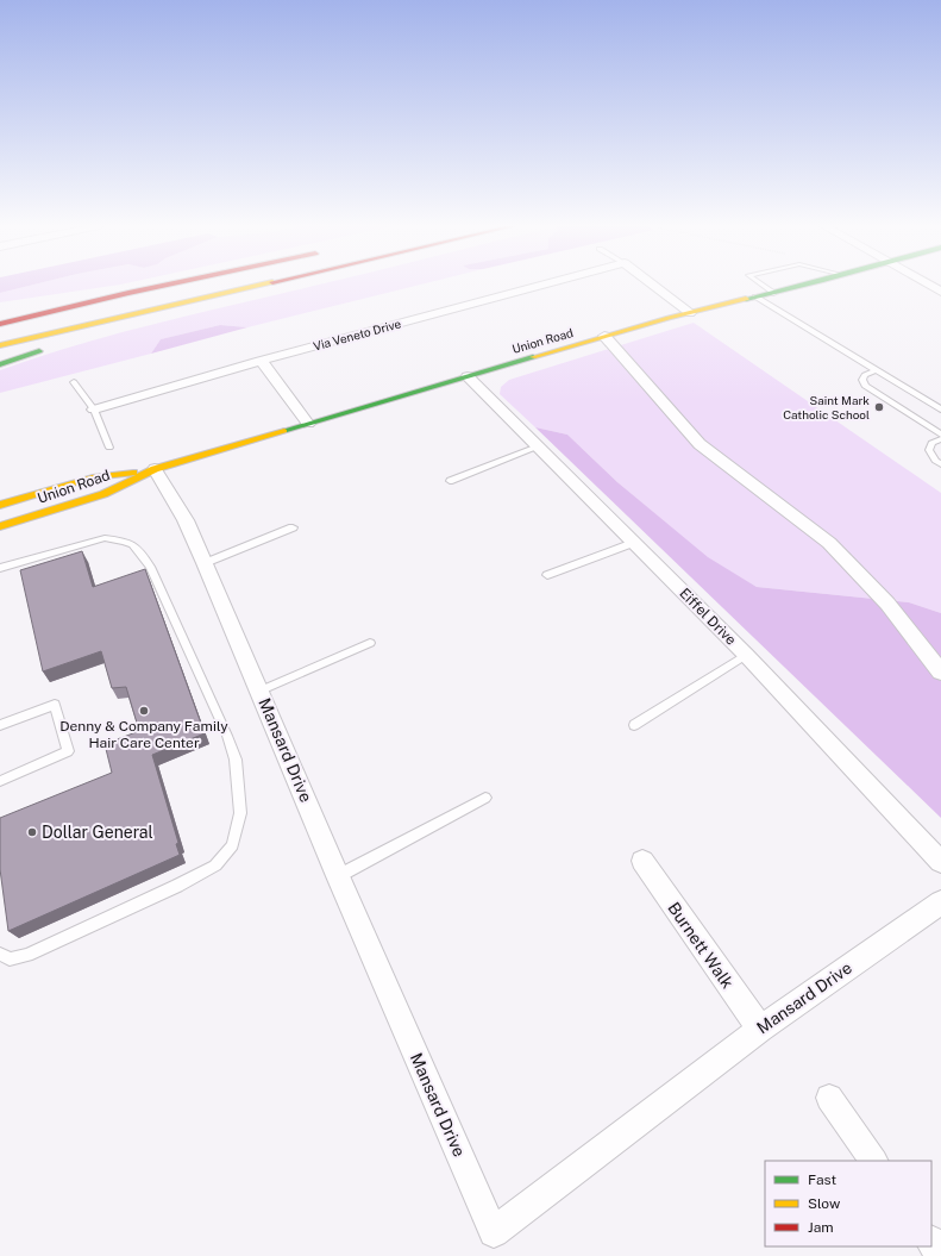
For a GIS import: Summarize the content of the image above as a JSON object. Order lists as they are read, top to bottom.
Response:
{
  "streets": {
    "main road": ["Union Road"],
    "street": [
      "Via Veneto Drive",
      "Eiffel Drive",
      "Mansard Drive",
      "Burnett Walk"
    ]
  },
  "crossings": [
    ["Union Road", "Eiffel Drive"],
    ["Union Road", "Mansard Drive"],
    ["Mansard Drive", "Burnett Walk"]
  ],
  "places": ["Saint Mark Catholic School", "Denny & Company Family Hair Care Center", "Dollar General"],
  "legend": ["Fast", "Slow", "Jam"]
}
